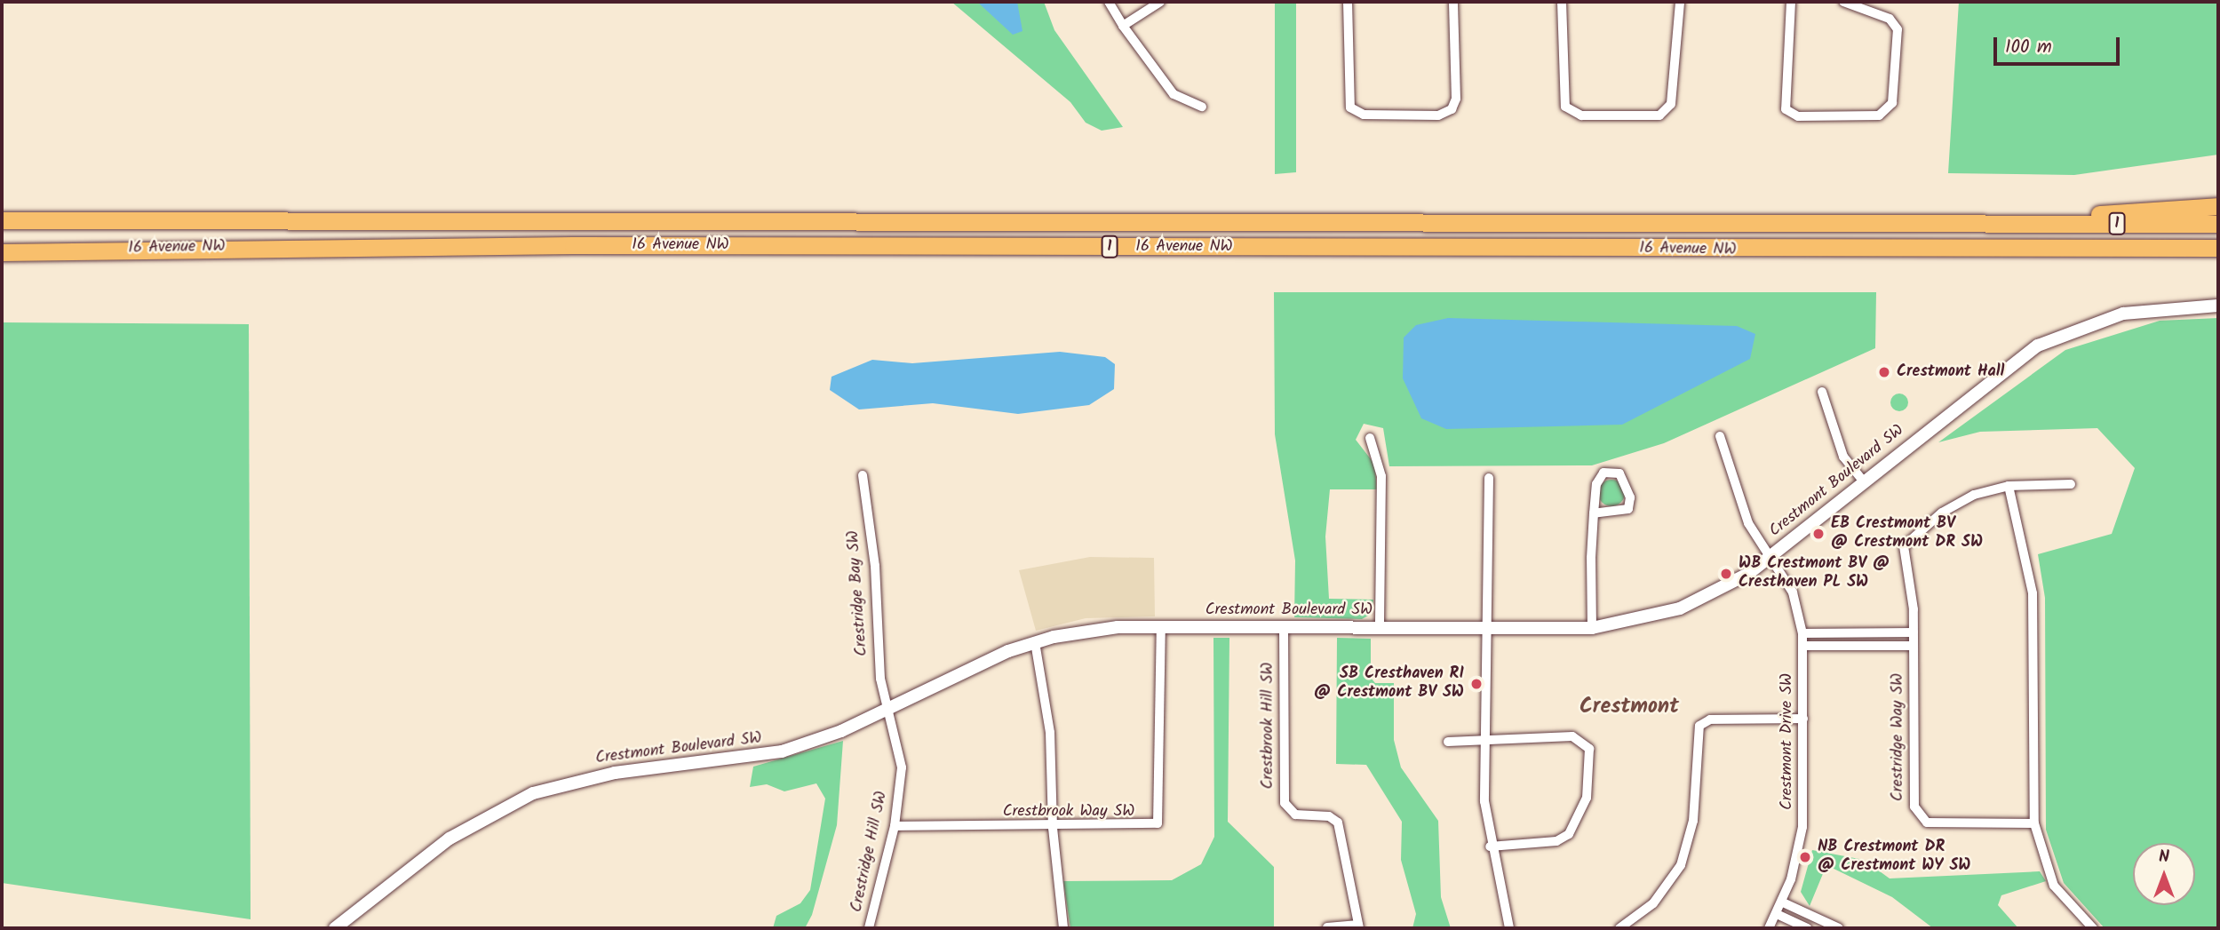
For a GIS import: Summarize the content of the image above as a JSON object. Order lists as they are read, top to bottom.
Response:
{
  "streets": {
    "highway": ["1", "16 Avenue NW"],
    "street": [
      "Crestmont Boulevard SW",
      "Crestridge Bay SW",
      "Crestbrook Hill SW",
      "Crestridge Way SW",
      "Crestmont Drive SW",
      "Crestbrook Way SW",
      "Crestridge Hill SW"
    ]
  },
  "crossings": [
    ["Crestmont Boulevard SW", "Crestridge Bay SW"],
    ["Crestmont Boulevard SW", "Crestbrook Hill SW"],
    ["Crestmont Boulevard SW", "Crestmont Drive SW"],
    ["Crestmont Boulevard SW", "Crestbrook Way SW"],
    ["Crestmont Boulevard SW", "Crestridge Hill SW"],
    ["Crestridge Bay SW", "Crestridge Hill SW"],
    ["Crestbrook Way SW", "Crestridge Hill SW"]
  ],
  "districts": ["Crestmont"],
  "places": [
    "Crestmont Hall",
    "EB Crestmont BV @ Crestmont DR SW",
    "WB Crestmont BV @ Cresthaven PL SW",
    "SB Cresthaven RI @ Crestmont BV SW",
    "NB Crestmont DR @ Crestmont WY SW"
  ],
  "scale_bar": "100 m",
  "north": "top"
}
